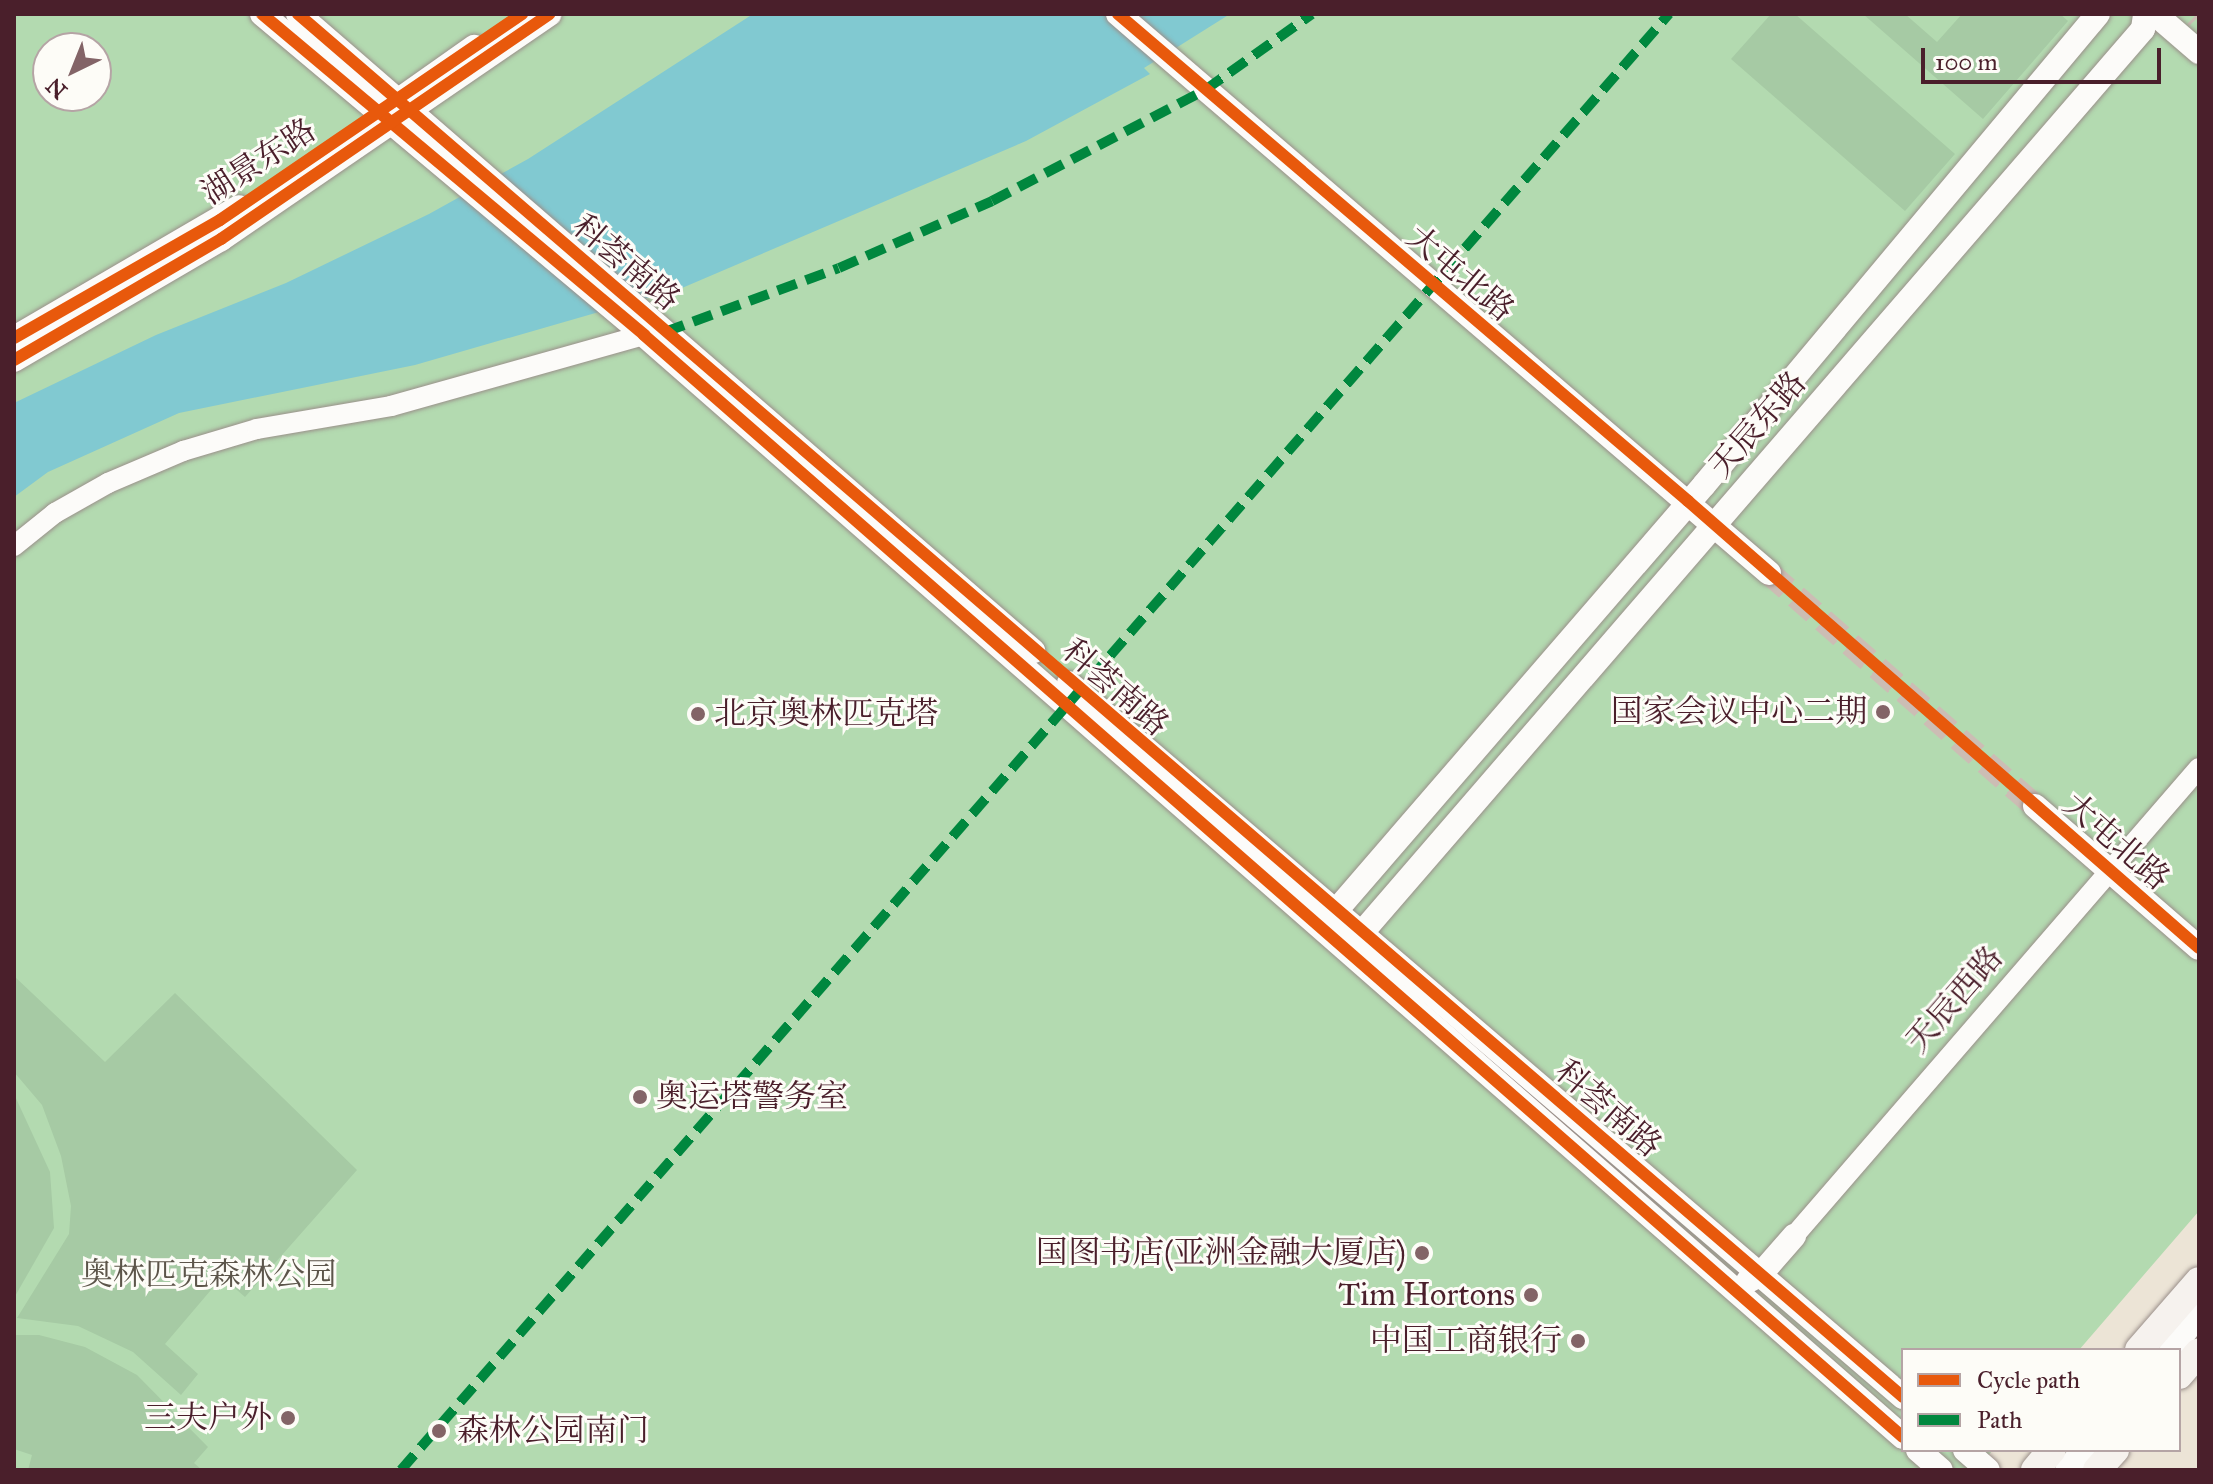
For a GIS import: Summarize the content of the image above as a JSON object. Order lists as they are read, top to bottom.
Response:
{
  "streets": {
    "street": [
      "湖景东路",
      "科荟南路",
      "大屯北路",
      "天辰东路",
      "天辰西路"
    ]
  },
  "crossings": [
    ["湖景东路", "科荟南路"],
    ["科荟南路", "天辰东路"],
    ["科荟南路", "天辰西路"],
    ["大屯北路", "天辰东路"],
    ["大屯北路", "天辰西路"]
  ],
  "parks": ["奥林匹克森林公园"],
  "places": [
    "国家会议中心二期",
    "北京奥林匹克塔",
    "奥运塔警务室",
    "国图书店(亚洲金融大厦店)",
    "Tim Hortons",
    "中国工商银行",
    "三夫户外",
    "森林公园南门"
  ],
  "legend": ["Cycle path", "Path"],
  "scale_bar": "100 m",
  "north": "bottom left"
}
